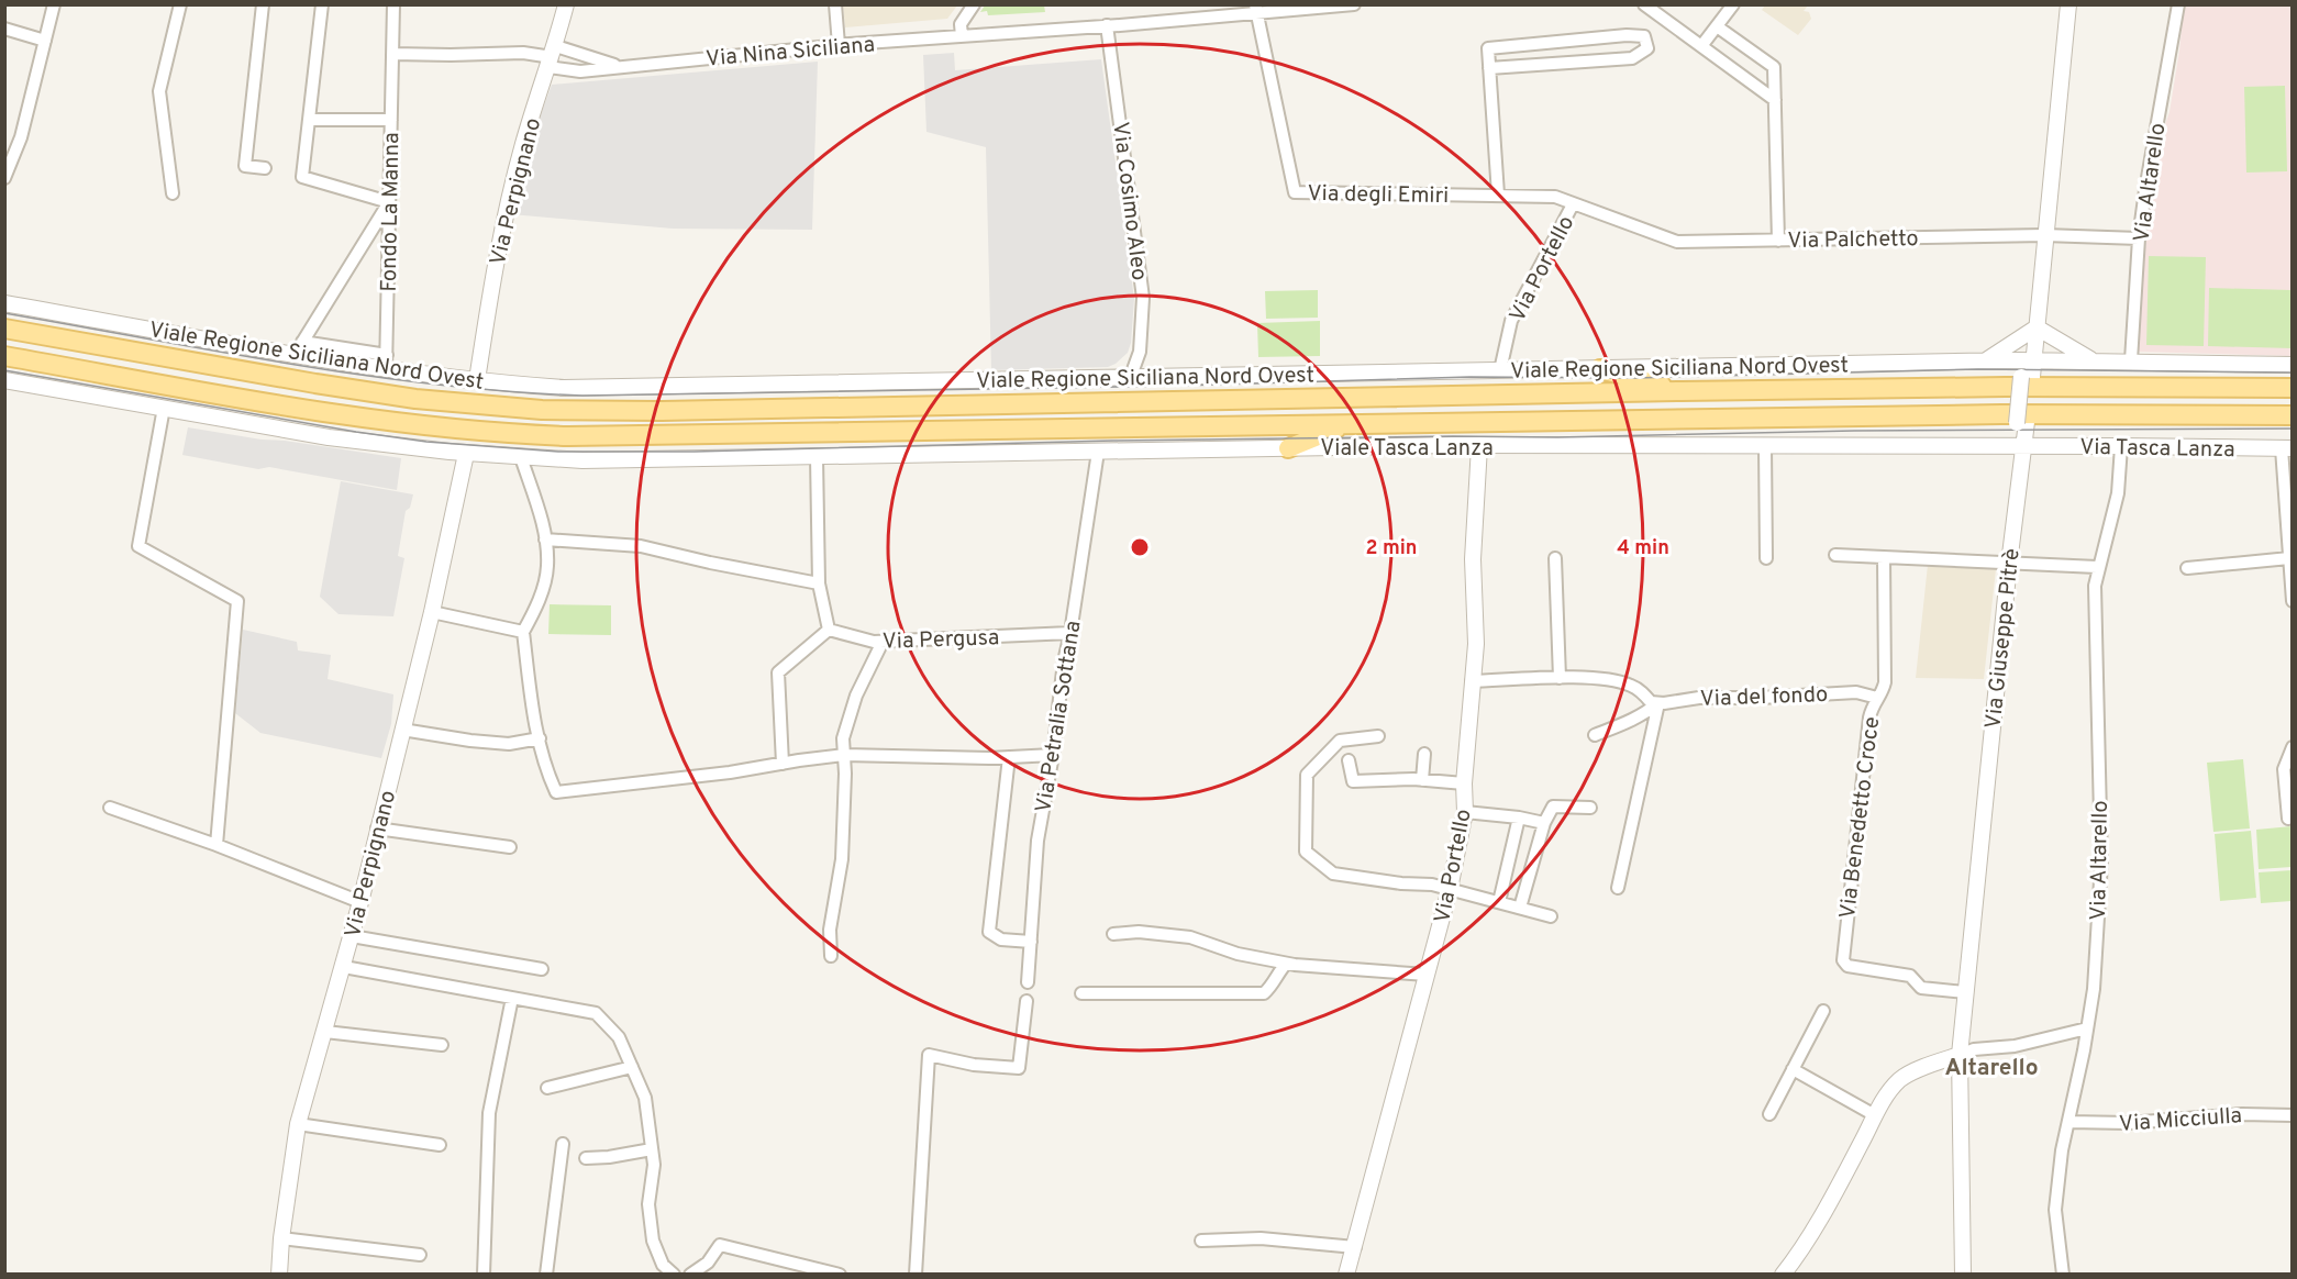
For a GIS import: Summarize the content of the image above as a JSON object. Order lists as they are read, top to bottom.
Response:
{
  "streets": {
    "main road": ["Viale Regione Siciliana Nord Ovest"],
    "street": [
      "Via Nina Siciliana",
      "Via Altarello",
      "Via Perpignano",
      "Via degli Emiri",
      "Via Cosimo Aleo",
      "Fondo La Manna",
      "Via Palchetto",
      "Via Portello",
      "Viale Tasca Lanza",
      "Via Tasca Lanza",
      "Via Pergusa",
      "Via Giuseppe Pitrè",
      "Via del fondo",
      "Via Petralia Sottana",
      "Via Benedetto Croce",
      "Via Micciulla"
    ]
  },
  "crossings": [
    ["Via Nina Siciliana", "Via Perpignano"],
    ["Via Nina Siciliana", "Via degli Emiri"],
    ["Via Nina Siciliana", "Via Cosimo Aleo"],
    ["Via Altarello", "Via Palchetto"],
    ["Via Altarello", "Viale Regione Siciliana Nord Ovest"],
    ["Via Altarello", "Via Tasca Lanza"],
    ["Via Altarello", "Via Micciulla"],
    ["Via Perpignano", "Viale Regione Siciliana Nord Ovest"],
    ["Via degli Emiri", "Via Palchetto"],
    ["Via degli Emiri", "Via Portello"],
    ["Via Cosimo Aleo", "Viale Regione Siciliana Nord Ovest"],
    ["Fondo La Manna", "Viale Regione Siciliana Nord Ovest"],
    ["Via Palchetto", "Via Portello"],
    ["Via Palchetto", "Via Giuseppe Pitrè"],
    ["Via Portello", "Viale Regione Siciliana Nord Ovest"],
    ["Via Portello", "Viale Tasca Lanza"],
    ["Viale Regione Siciliana Nord Ovest", "Via Giuseppe Pitrè"],
    ["Viale Tasca Lanza", "Via Petralia Sottana"],
    ["Via Tasca Lanza", "Via Giuseppe Pitrè"],
    ["Via Pergusa", "Via Petralia Sottana"],
    ["Via Giuseppe Pitrè", "Via Benedetto Croce"],
    ["Via del fondo", "Via Benedetto Croce"]
  ],
  "districts": ["Altarello"],
  "rings": ["2 min", "4 min"]
}
